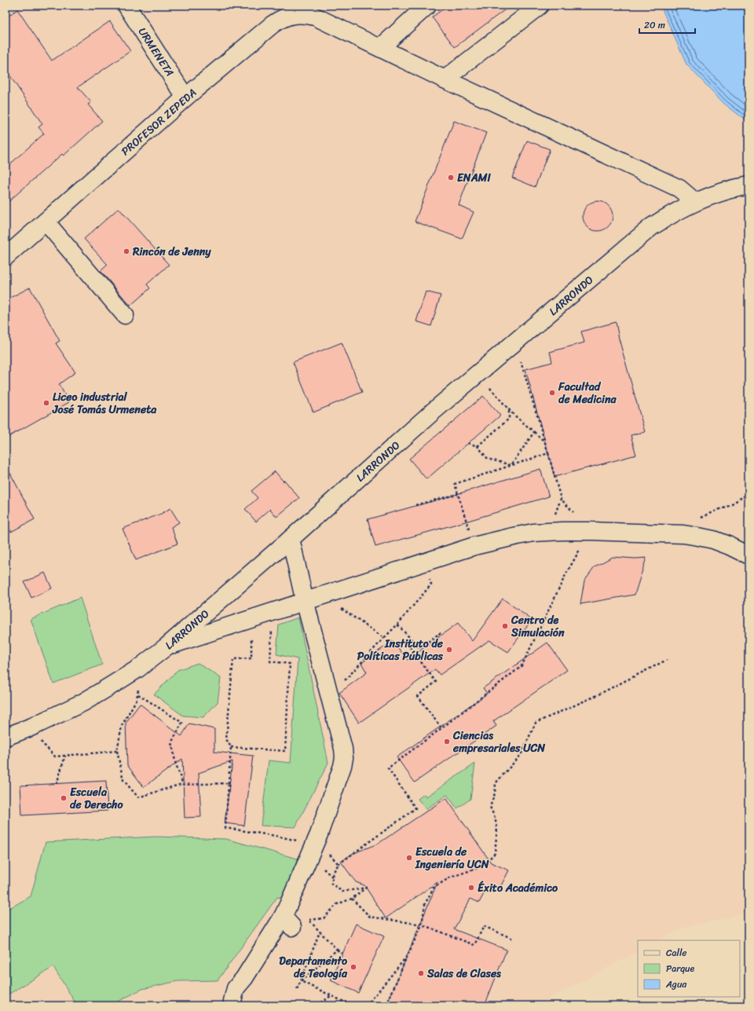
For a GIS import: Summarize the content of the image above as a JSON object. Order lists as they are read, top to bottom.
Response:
{
  "streets": {
    "street": ["URMENETA", "PROFESOR ZEPEDA", "LARRONDO"]
  },
  "crossings": [
    ["URMENETA", "PROFESOR ZEPEDA"],
    ["PROFESOR ZEPEDA", "LARRONDO"]
  ],
  "places": [
    "ENAMI",
    "Rincón de Jenny",
    "Facultad de Medicina",
    "Liceo industrial José Tomás Urmeneta",
    "Centro de Simulación",
    "Instituto de Políticas Públicas",
    "Ciencias empresariales UCN",
    "Escuela de Derecho",
    "Escuela de Ingeniería UCN",
    "Éxito Académico",
    "Departamento de Teología",
    "Salas de Clases"
  ],
  "legend": ["Calle", "Parque", "Agua"],
  "scale_bar": "20 m"
}
